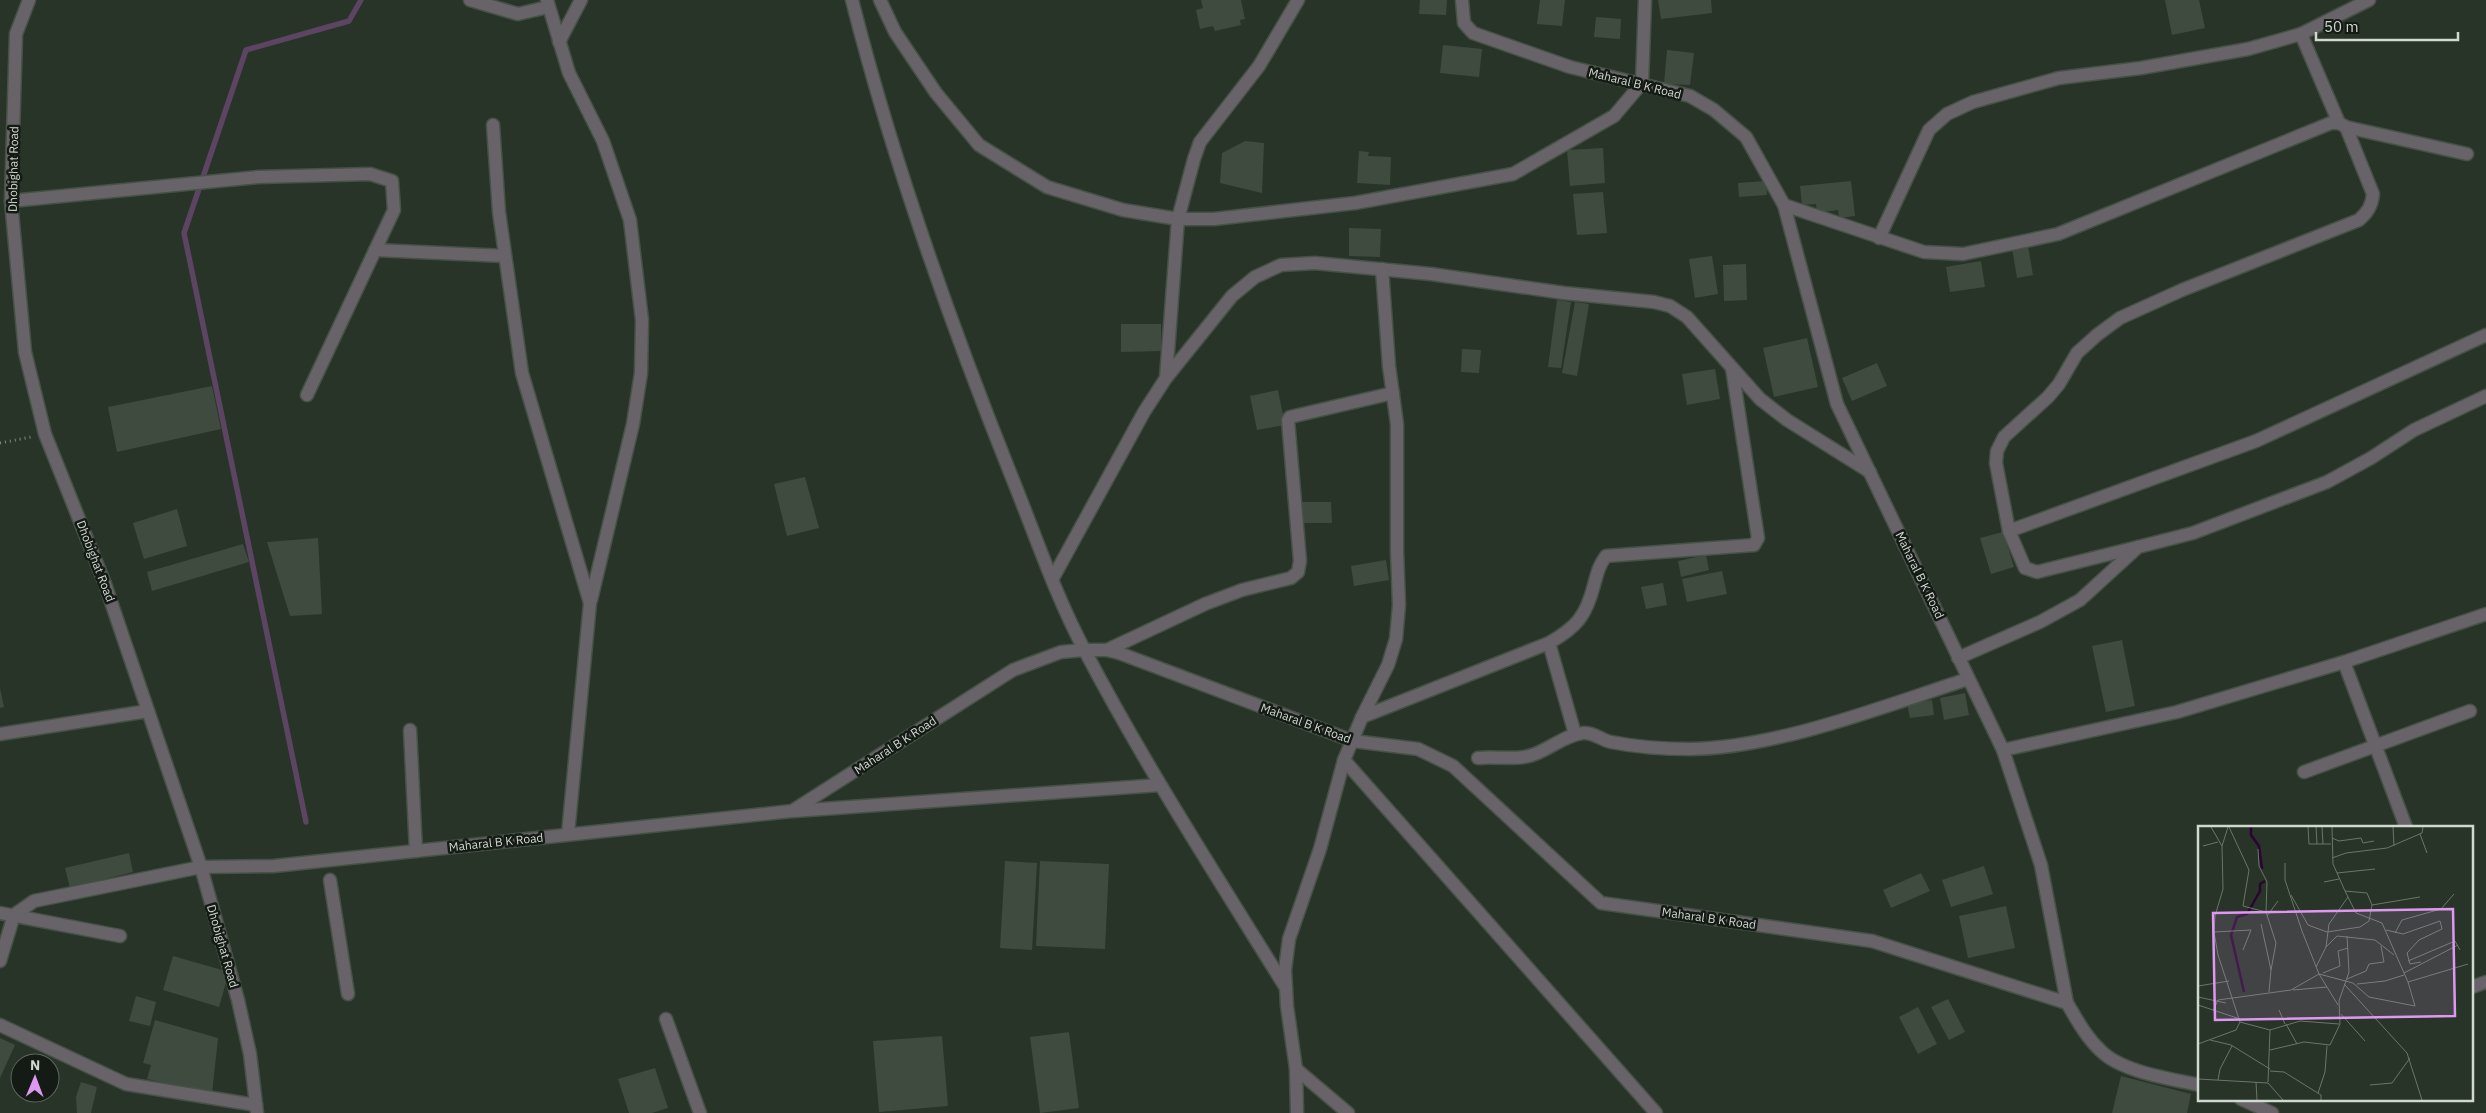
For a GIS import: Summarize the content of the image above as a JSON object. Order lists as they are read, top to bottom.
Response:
{
  "streets": {
    "street": ["Maharal B K Road", "Dhobighat Road"]
  },
  "crossings": [
    ["Maharal B K Road", "Dhobighat Road"]
  ],
  "scale_bar": "50 m",
  "north": "top"
}
